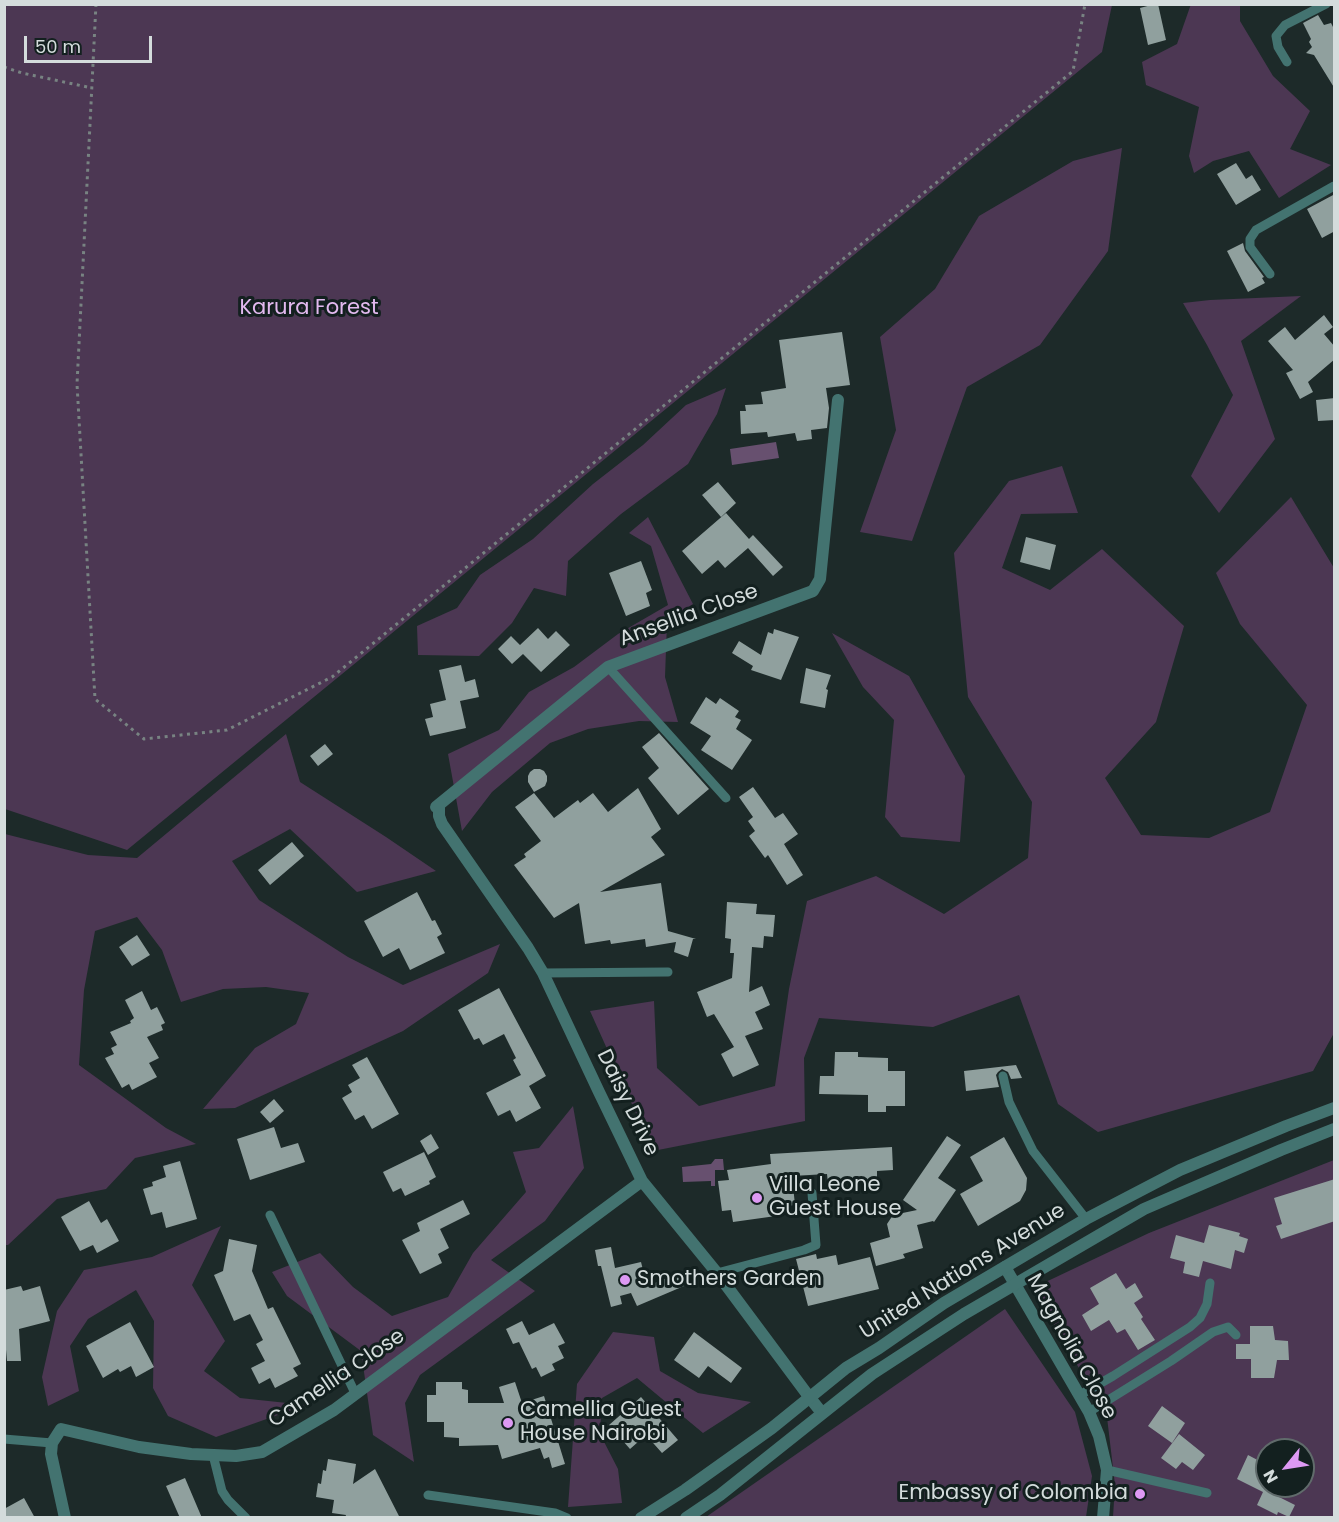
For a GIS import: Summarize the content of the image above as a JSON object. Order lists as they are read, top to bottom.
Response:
{
  "streets": {
    "street": [
      "Ansellia Close",
      "Daisy Drive",
      "United Nations Avenue",
      "Magnolia Close",
      "Camellia Close"
    ]
  },
  "crossings": [
    ["Ansellia Close", "Daisy Drive"],
    ["Daisy Drive", "United Nations Avenue"],
    ["Daisy Drive", "Camellia Close"],
    ["United Nations Avenue", "Magnolia Close"]
  ],
  "parks": ["Karura Forest"],
  "places": [
    "Villa Leone Guest House",
    "Smothers Garden",
    "Camellia Guest House Nairobi",
    "Embassy of Colombia"
  ],
  "scale_bar": "50 m",
  "north": "bottom left"
}
